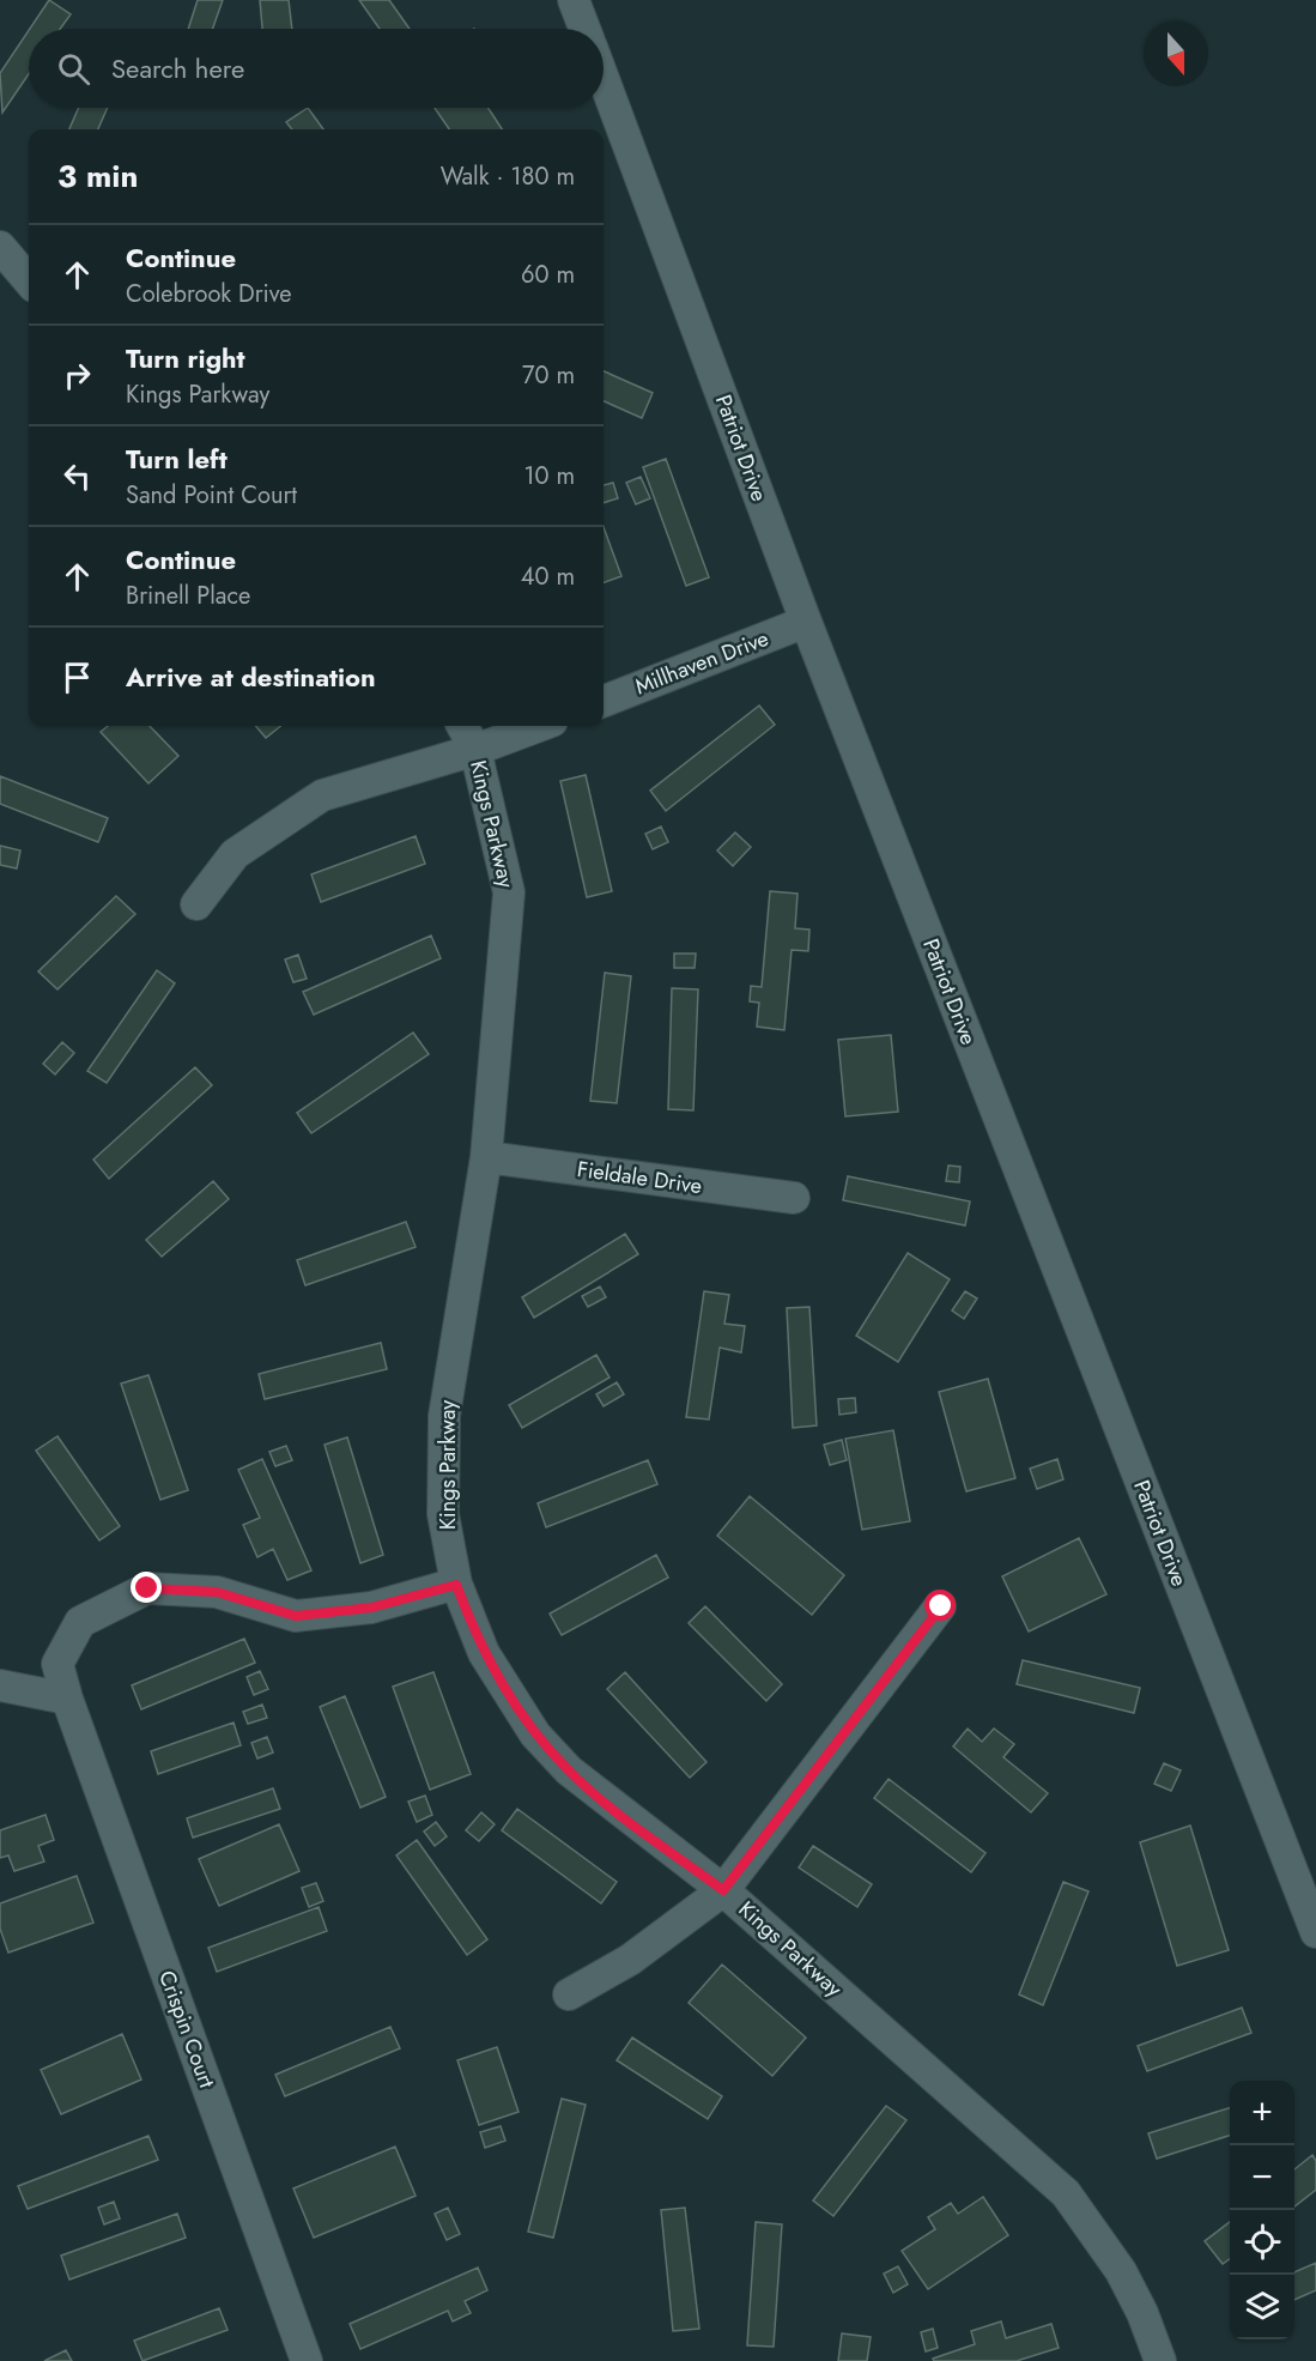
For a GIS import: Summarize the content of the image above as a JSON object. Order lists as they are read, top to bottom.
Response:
{
  "streets": {
    "street": [
      "Patriot Drive",
      "Millhaven Drive",
      "Kings Parkway",
      "Fieldale Drive",
      "Crispin Court"
    ]
  },
  "crossings": [
    ["Patriot Drive", "Millhaven Drive"],
    ["Kings Parkway", "Fieldale Drive"],
    ["Kings Parkway", "Crispin Court"]
  ],
  "north": "bottom",
  "page": {
    "search": "Search here",
    "heading": ["3 min", "Walk · 180 m"],
    "list": [
      ["Continue", "Colebrook Drive", "60 m"],
      ["Turn right", "Kings Parkway", "70 m"],
      ["Turn left", "Sand Point Court", "10 m"],
      ["Continue", "Brinell Place", "40 m"],
      "Arrive at destination"
    ],
    "map_buttons": ["+", "−"]
  }
}
